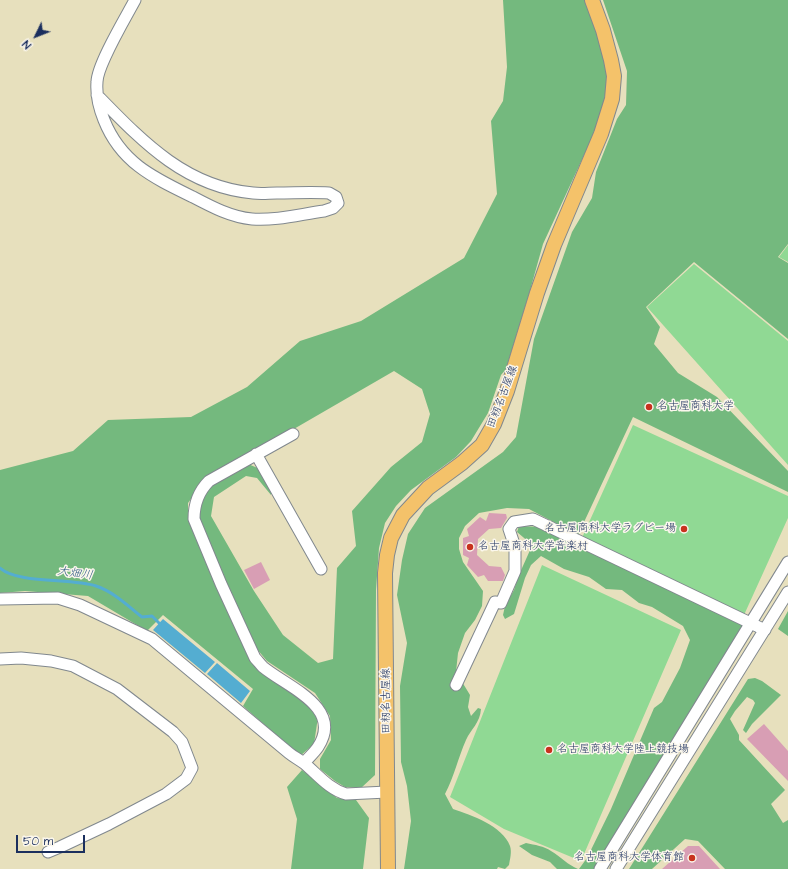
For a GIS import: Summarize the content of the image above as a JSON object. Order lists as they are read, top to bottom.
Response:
{
  "streets": {
    "main road": ["田籾名古屋線"]
  },
  "water": ["大畑川"],
  "places": [
    "名古屋商科大学",
    "名古屋商科大学ラグビー場",
    "名古屋商科大学音楽村",
    "名古屋商科大学陸上競技場",
    "名古屋商科大学体育館"
  ],
  "scale_bar": "50 m",
  "north": "bottom left"
}
